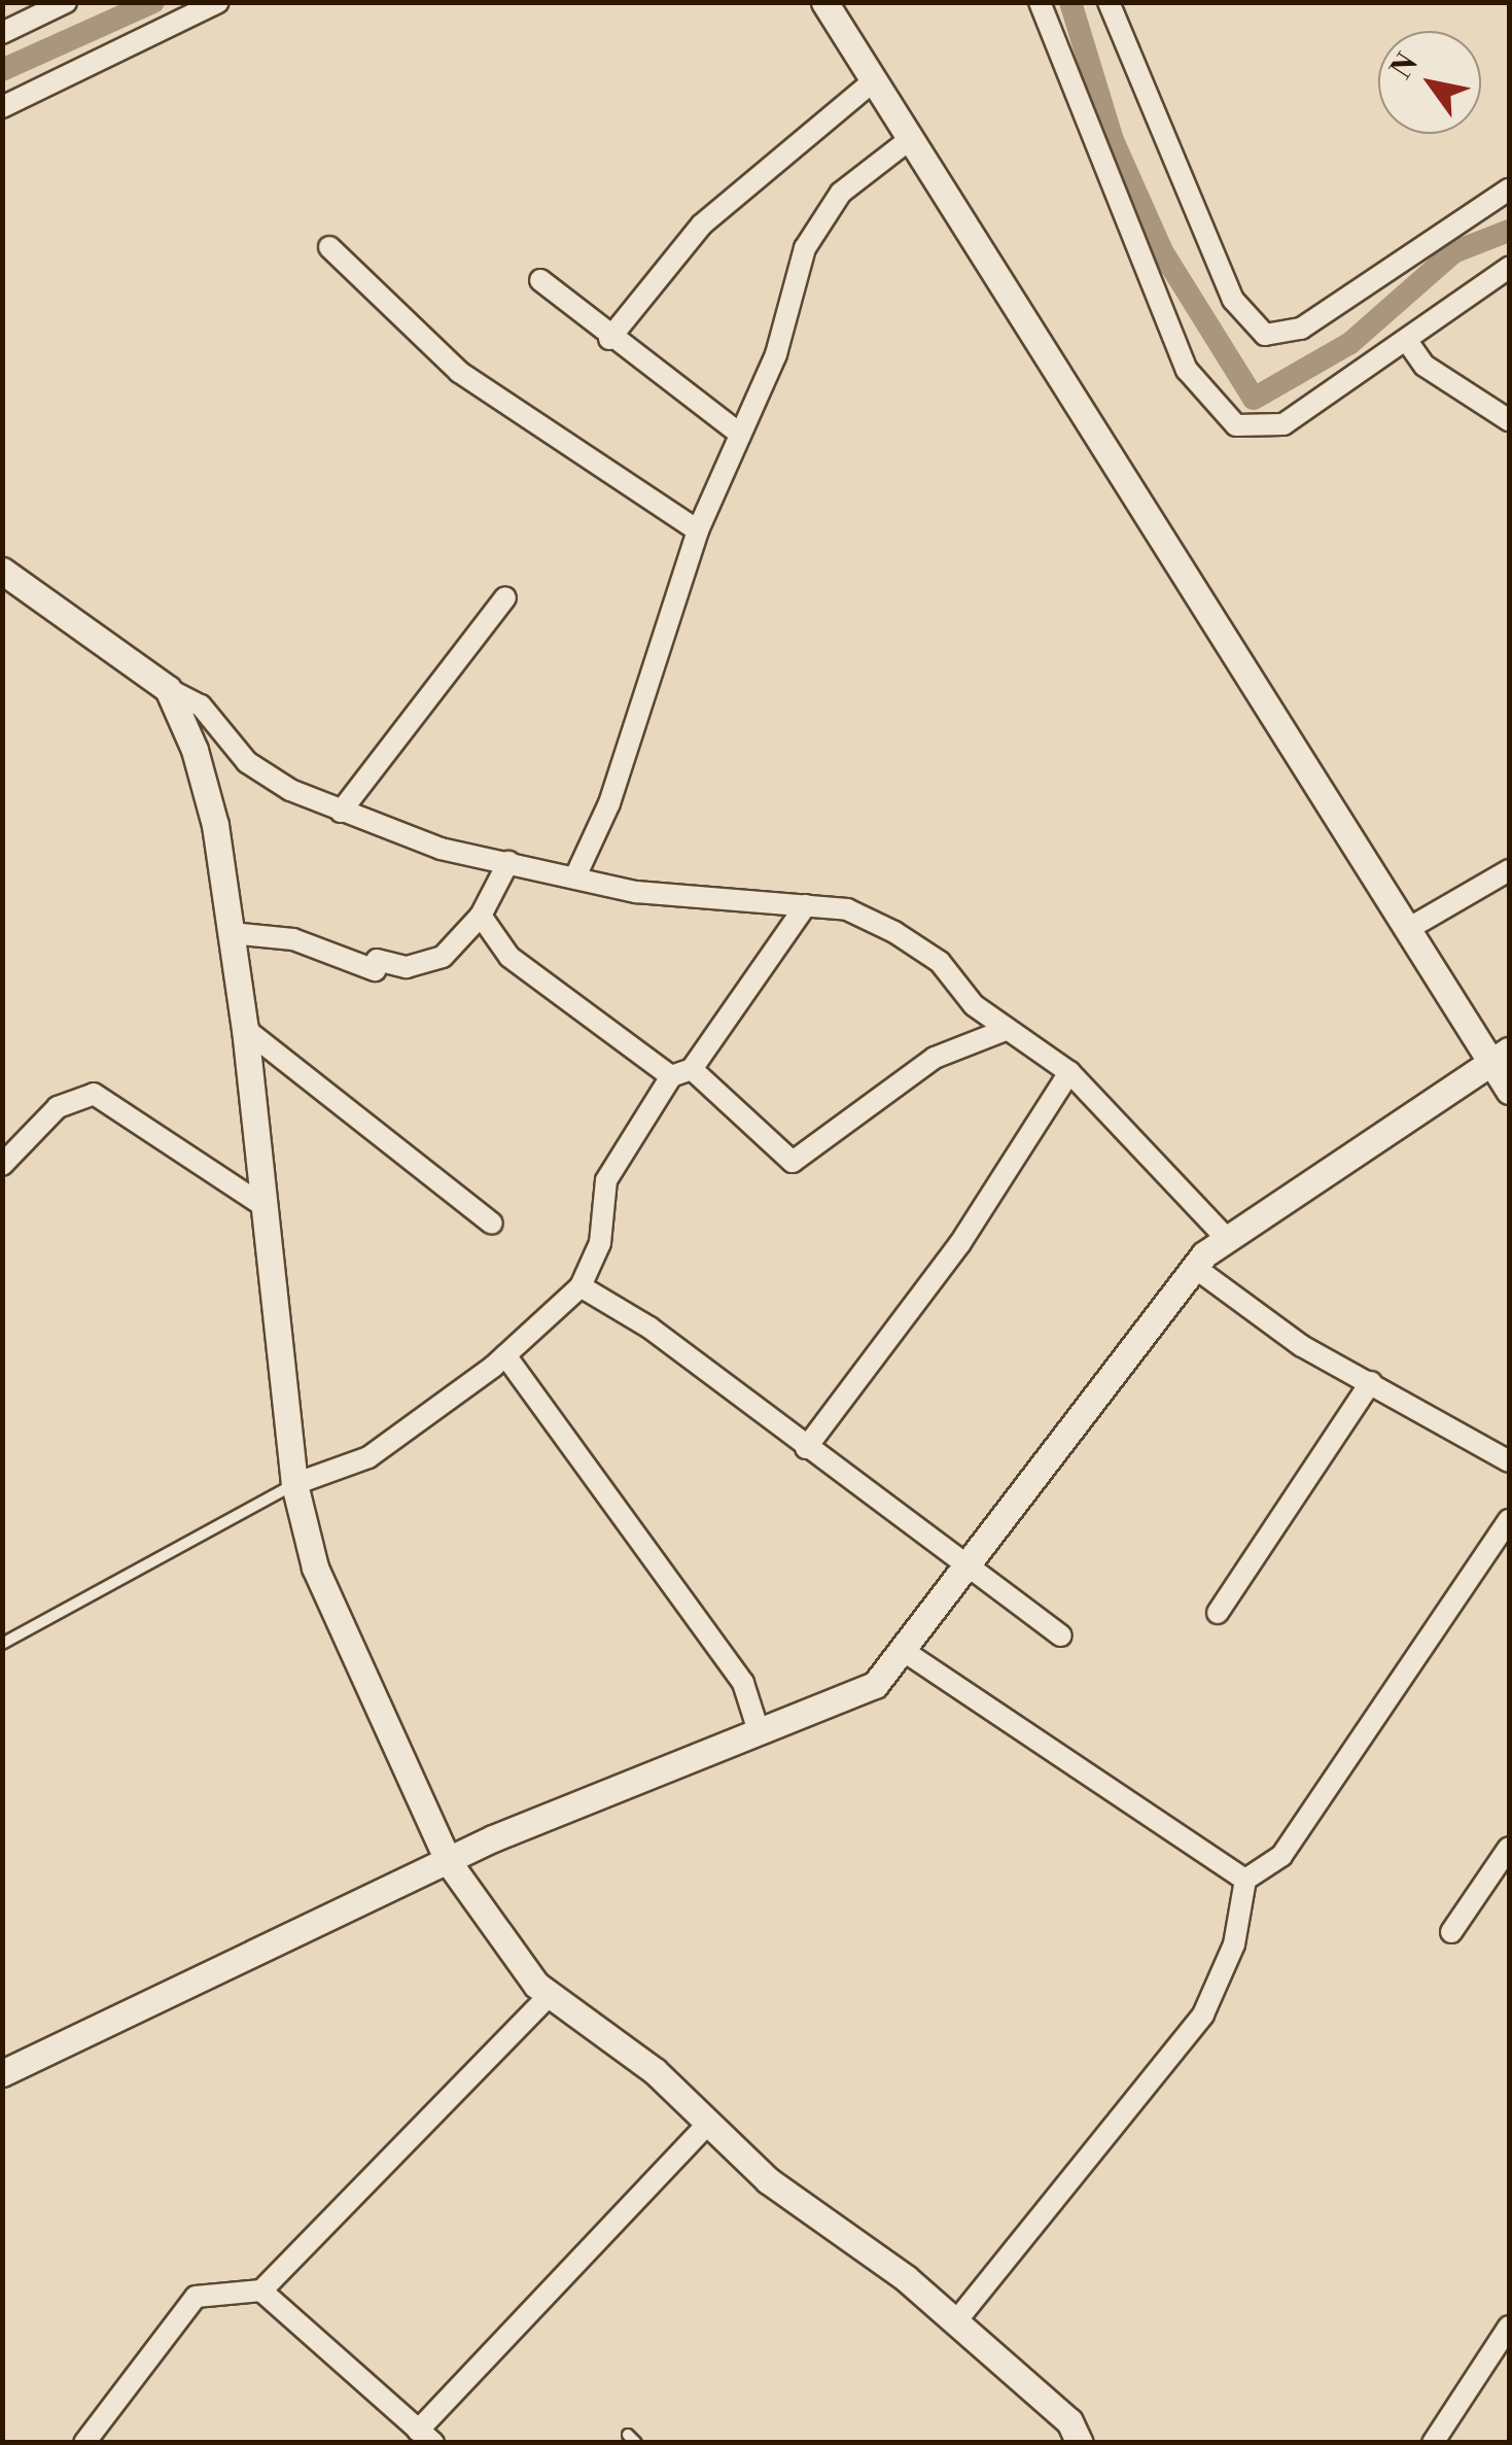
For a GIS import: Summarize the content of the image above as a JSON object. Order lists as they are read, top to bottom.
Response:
{
  "north": "top left"
}
